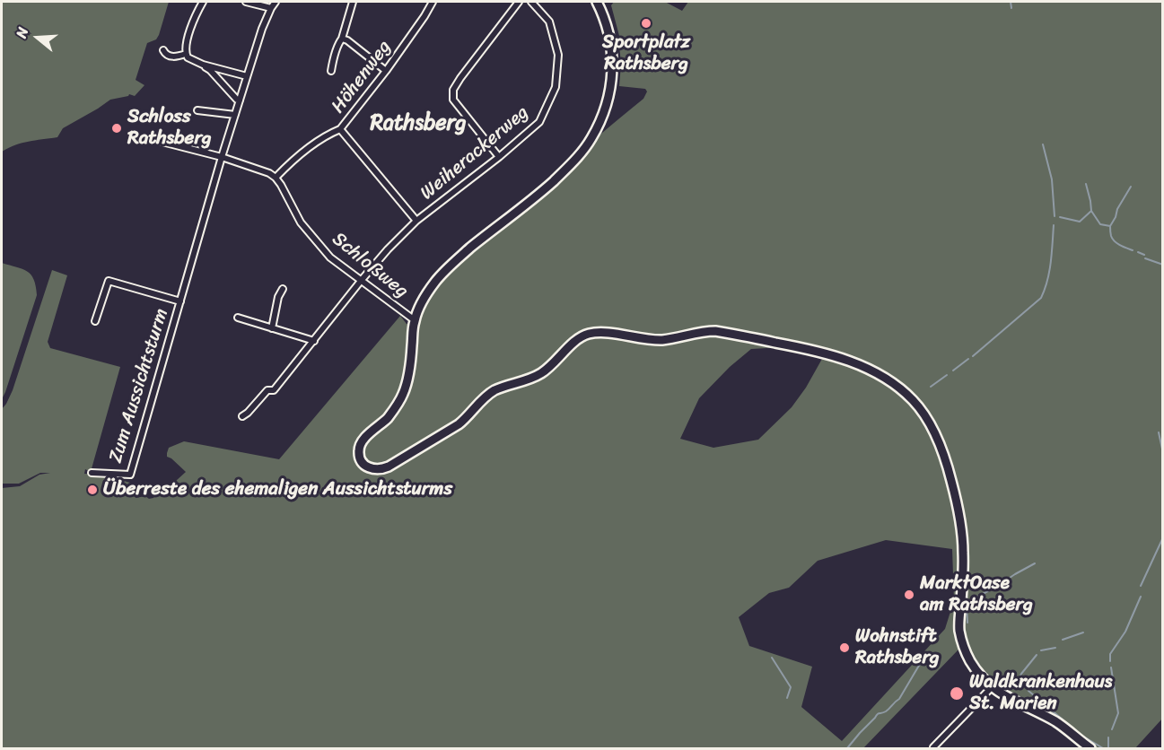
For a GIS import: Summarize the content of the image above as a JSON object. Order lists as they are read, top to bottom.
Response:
{
  "streets": {
    "street": [
      "Höhenweg",
      "Weiherackerweg",
      "Schloßweg",
      "Zum Aussichtsturm"
    ]
  },
  "crossings": [
    ["Höhenweg", "Schloßweg"],
    ["Weiherackerweg", "Schloßweg"]
  ],
  "districts": ["Rathsberg"],
  "places": [
    "Sportplatz Rathsberg",
    "Schloss Rathsberg",
    "Überreste des ehemaligen Aussichtsturms",
    "MarktOase am Rathsberg",
    "Wohnstift Rathsberg",
    "Waldkrankenhaus St. Marien"
  ],
  "north": "left"
}
